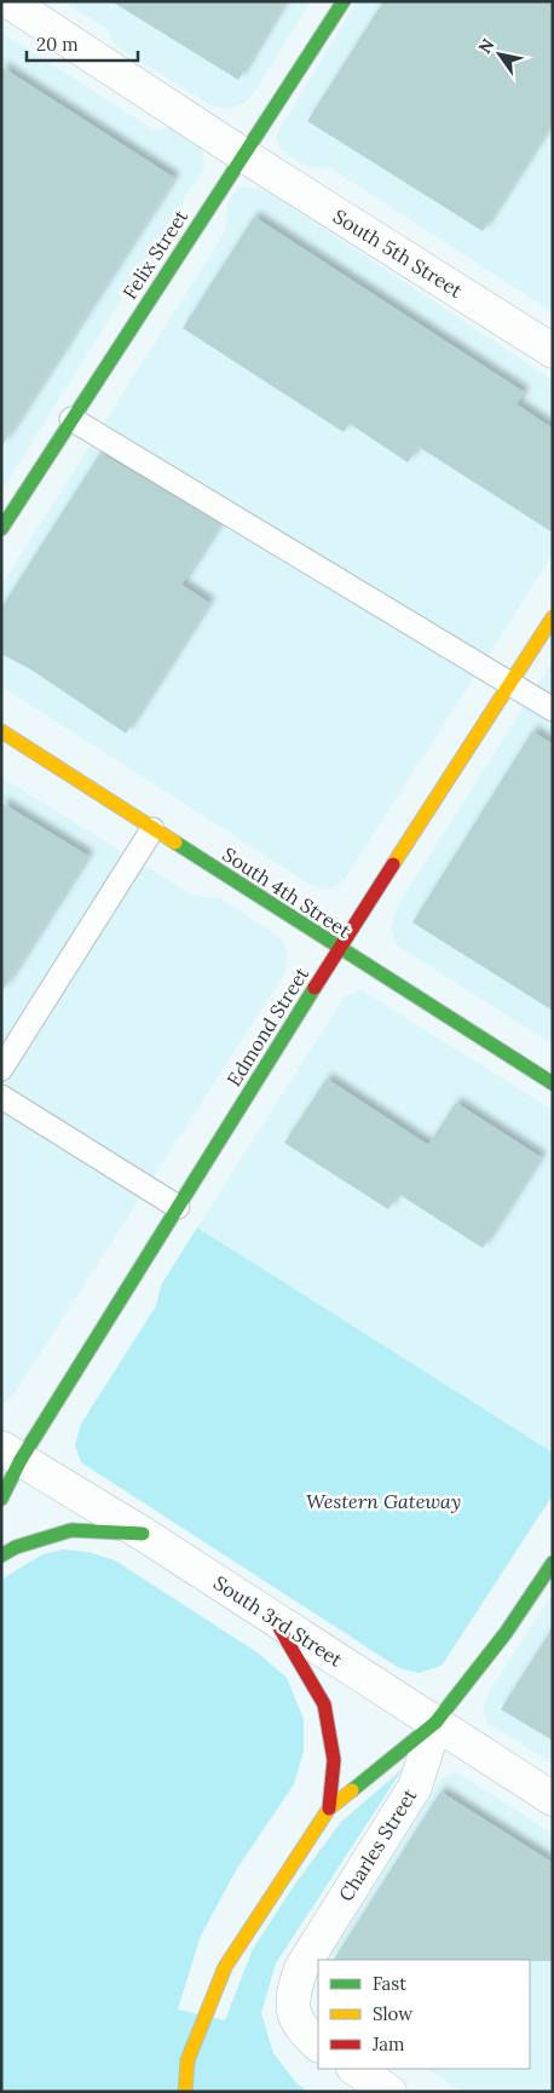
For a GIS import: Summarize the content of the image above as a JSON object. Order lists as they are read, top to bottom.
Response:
{
  "streets": {
    "main road": [
      "Felix Street",
      "South 4th Street",
      "Edmond Street",
      "Charles Street"
    ],
    "street": ["South 5th Street", "South 3rd Street"]
  },
  "crossings": [
    ["South 5th Street", "Felix Street"],
    ["South 4th Street", "Edmond Street"],
    ["Edmond Street", "South 3rd Street"],
    ["South 3rd Street", "Charles Street"]
  ],
  "parks": ["Western Gateway"],
  "legend": ["Fast", "Slow", "Jam"],
  "scale_bar": "20 m",
  "north": "top left"
}
